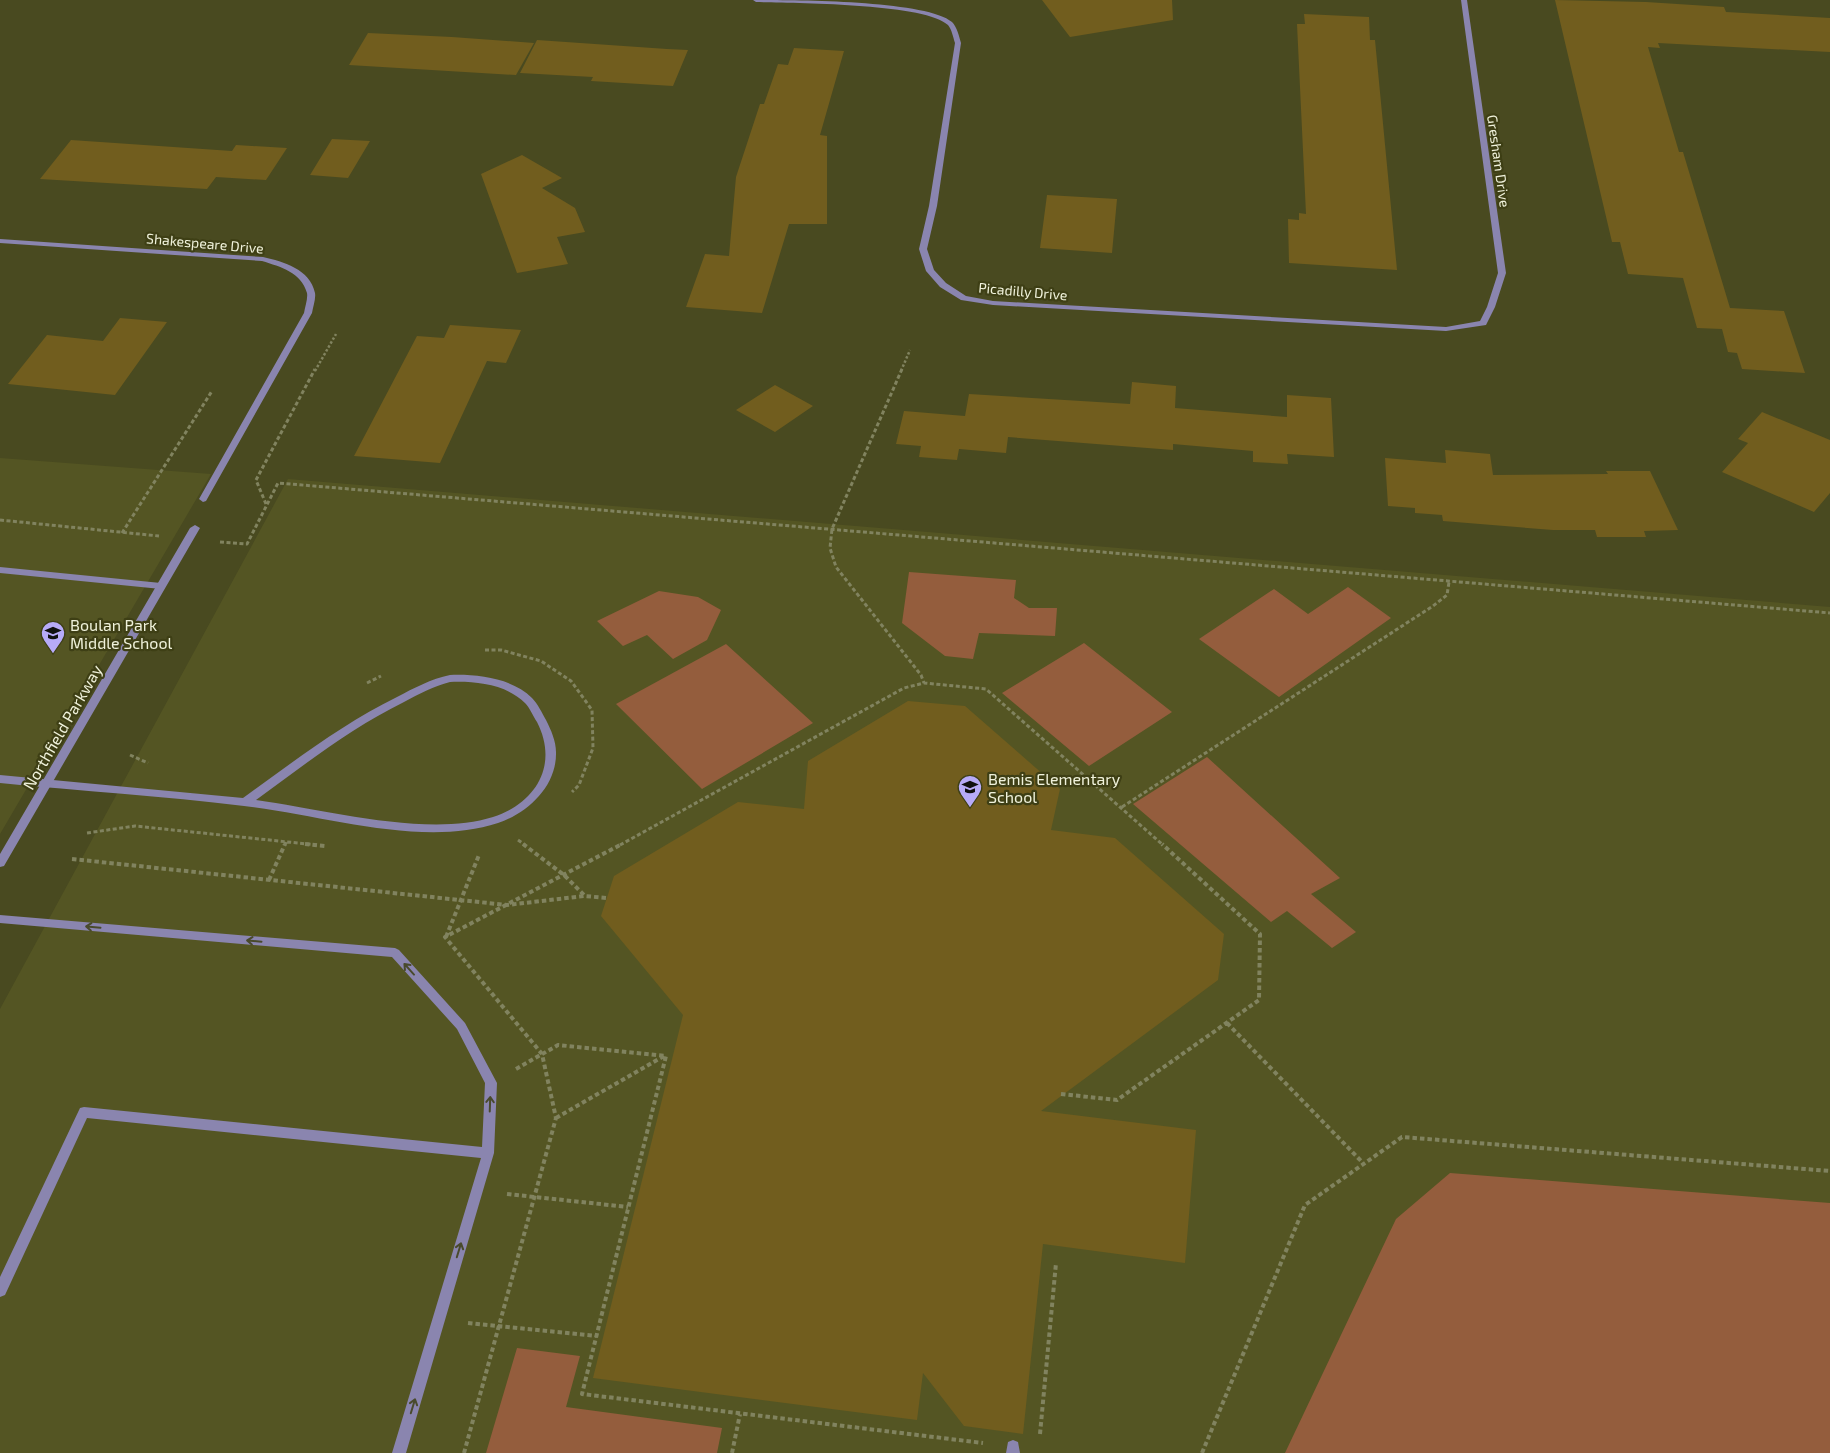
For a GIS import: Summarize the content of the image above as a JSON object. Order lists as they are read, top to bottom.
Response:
{
  "streets": {
    "street": [
      "Gresham Drive",
      "Shakespeare Drive",
      "Picadilly Drive",
      "Northfield Parkway"
    ]
  },
  "crossings": [
    ["Gresham Drive", "Picadilly Drive"]
  ],
  "places": {
    "school or university": ["Boulan Park Middle School", "Bemis Elementary School"]
  }
}
